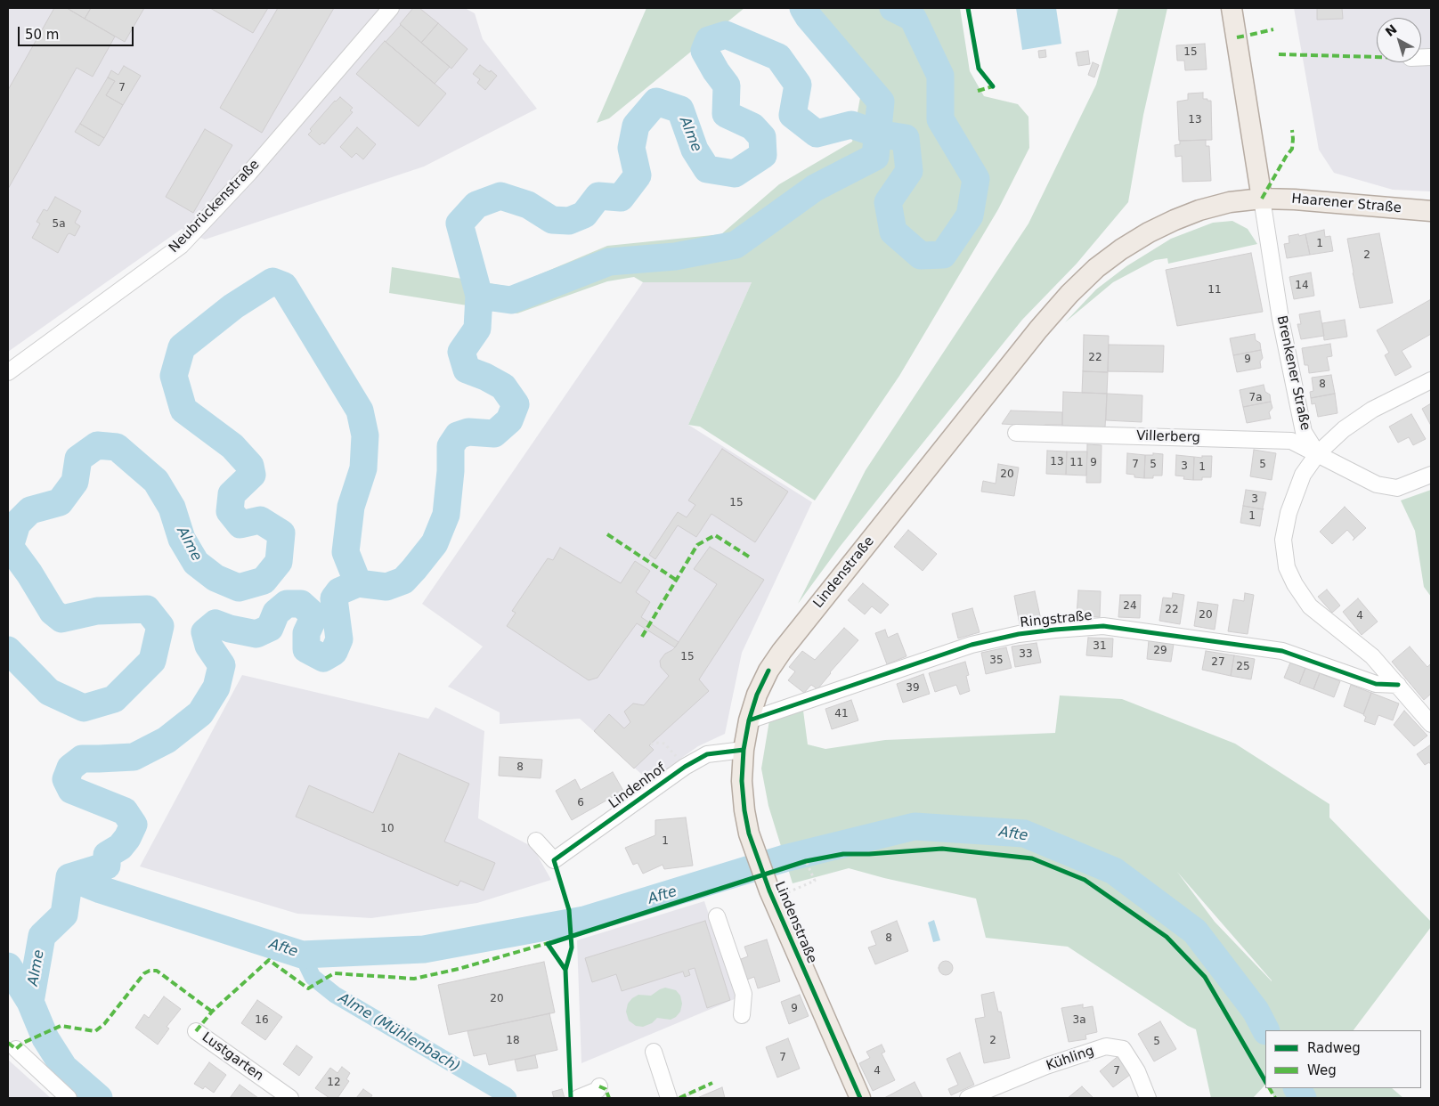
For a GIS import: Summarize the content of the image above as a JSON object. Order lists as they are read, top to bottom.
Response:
{
  "streets": {
    "main road": ["Haarener Straße", "Brenkener Straße", "Lindenstraße"],
    "street": [
      "Neubrückenstraße",
      "Villerberg",
      "Ringstraße",
      "Lindenhof",
      "Lustgarten",
      "Kühling"
    ]
  },
  "crossings": [
    ["Haarener Straße", "Brenkener Straße"],
    ["Haarener Straße", "Lindenstraße"],
    ["Brenkener Straße", "Villerberg"],
    ["Brenkener Straße", "Lindenstraße"],
    ["Lindenstraße", "Ringstraße"],
    ["Lindenstraße", "Lindenhof"]
  ],
  "water": ["Alme", "Afte", "Alme (Mühlenbach)"],
  "house_numbers": [
    "15",
    "7",
    "13",
    "5a",
    "1",
    "2",
    "14",
    "11",
    "22",
    "9",
    "8",
    "7a",
    "13",
    "11",
    "9",
    "7",
    "5",
    "5",
    "3",
    "1",
    "20",
    "3",
    "15",
    "1",
    "24",
    "22",
    "20",
    "4",
    "31",
    "29",
    "33",
    "15",
    "35",
    "27",
    "25",
    "39",
    "41",
    "8",
    "6",
    "10",
    "1",
    "8",
    "20",
    "9",
    "16",
    "3a",
    "18",
    "2",
    "5",
    "7",
    "4",
    "7",
    "12"
  ],
  "legend": ["Radweg", "Weg"],
  "scale_bar": "50 m",
  "north": "top left"
}
